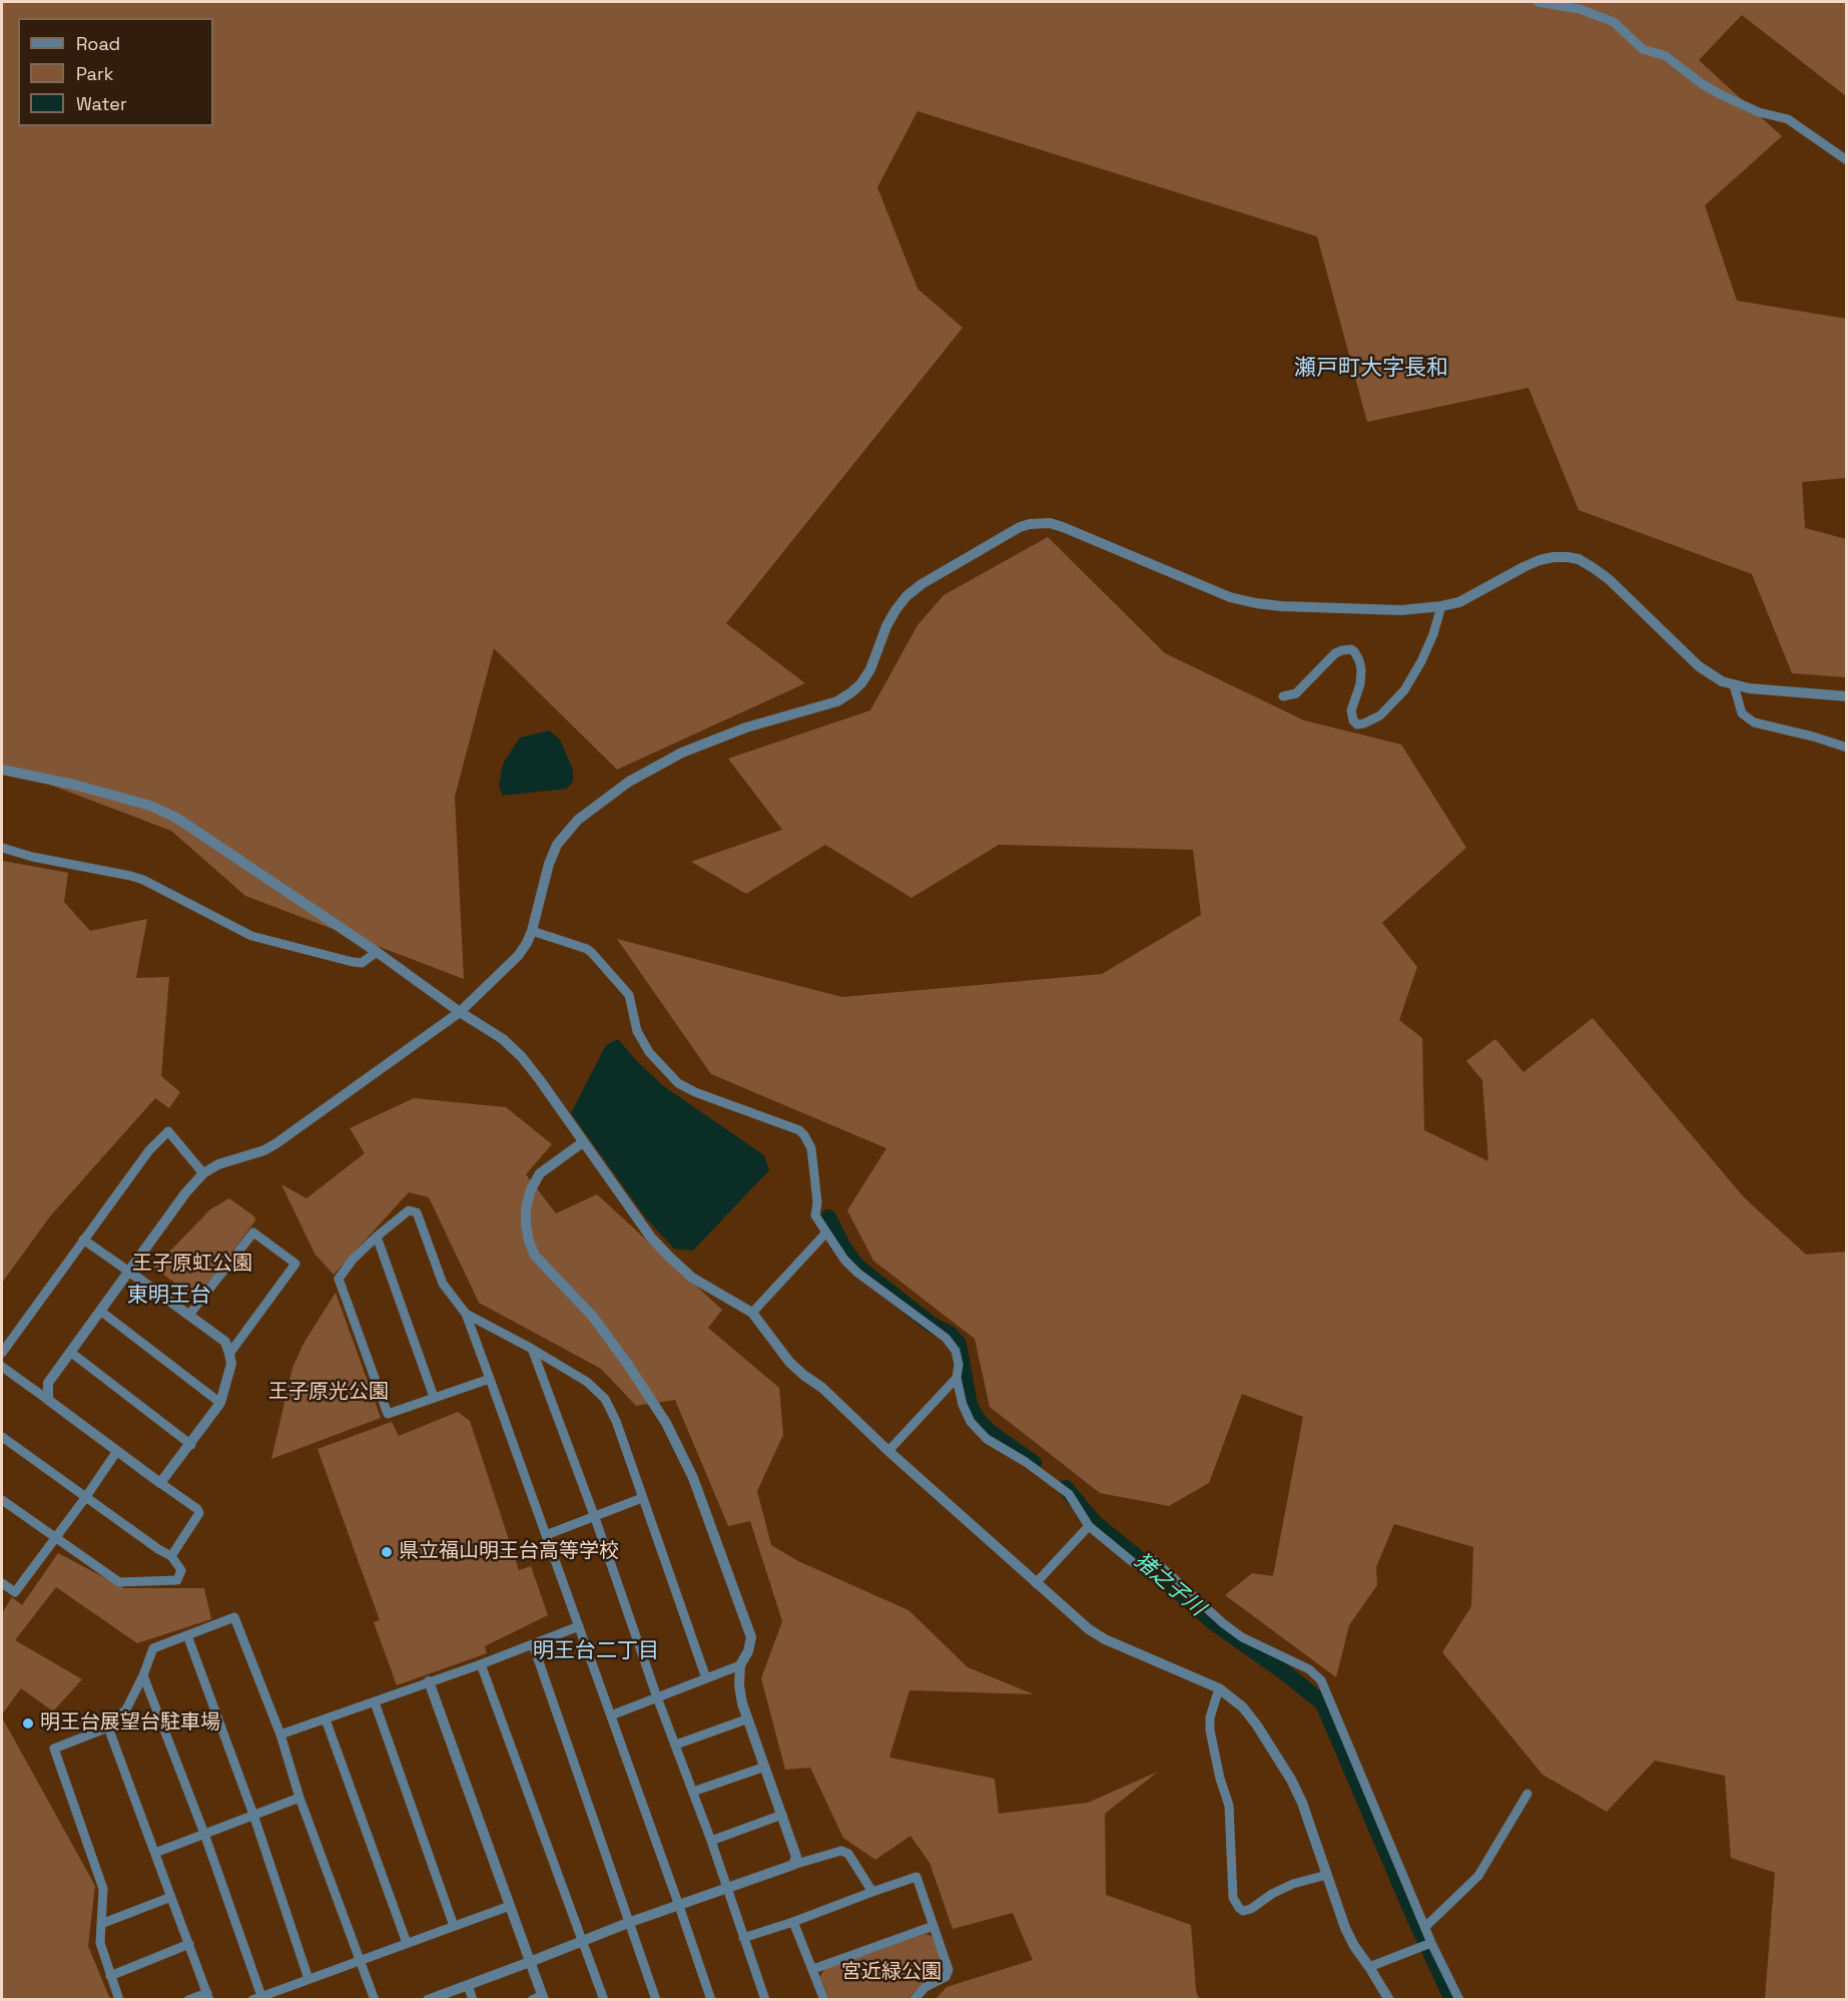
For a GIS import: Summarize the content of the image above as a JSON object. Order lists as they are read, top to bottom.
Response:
{
  "districts": ["瀬戸町大字長和", "東明王台", "明王台二丁目"],
  "water": ["猪之子川"],
  "parks": ["王子原虹公園", "王子原光公園", "宮近緑公園"],
  "places": ["県立福山明王台高等学校", "明王台展望台駐車場"],
  "legend": ["Road", "Park", "Water"]
}
